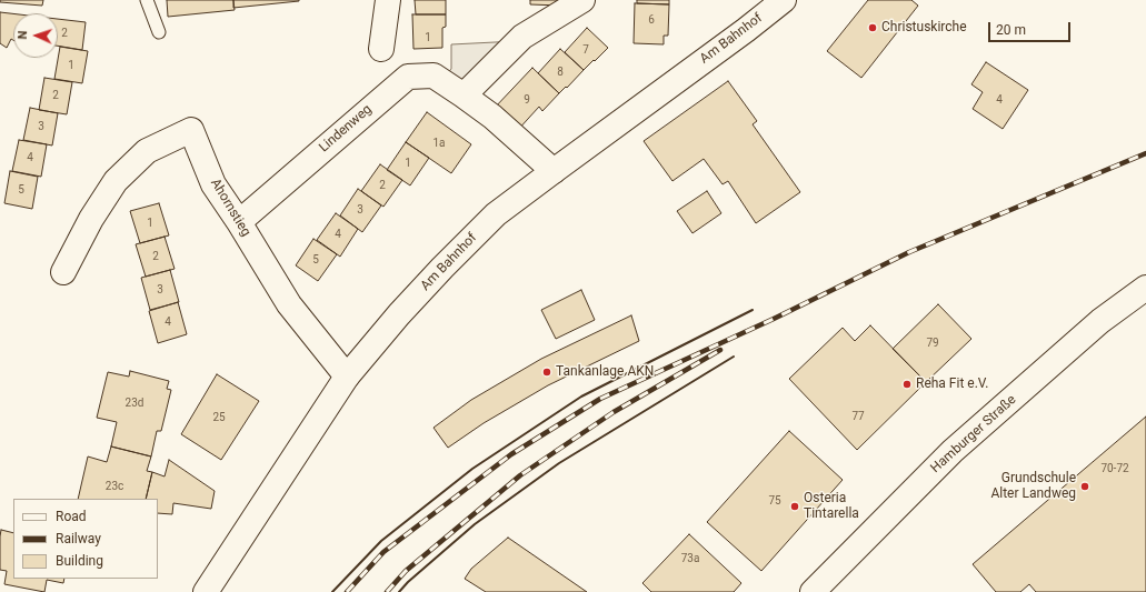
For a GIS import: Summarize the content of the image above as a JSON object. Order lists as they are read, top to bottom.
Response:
{
  "streets": {
    "street": [
      "Am Bahnhof",
      "Lindenweg",
      "Ahornstieg",
      "Hamburger Straße"
    ]
  },
  "crossings": [
    ["Am Bahnhof", "Lindenweg"],
    ["Am Bahnhof", "Ahornstieg"],
    ["Lindenweg", "Ahornstieg"]
  ],
  "places": [
    "Christuskirche",
    "Tankanlage AKN",
    "Reha Fit e.V.",
    "Grundschule Alter Landweg",
    "Osteria Tintarella"
  ],
  "house_numbers": [
    "6",
    "2",
    "1",
    "7",
    "1",
    "8",
    "2",
    "9",
    "4",
    "3",
    "1a",
    "4",
    "1",
    "2",
    "5",
    "3",
    "1",
    "4",
    "2",
    "5",
    "3",
    "4",
    "79",
    "23d",
    "77",
    "25",
    "70-72",
    "23c",
    "75",
    "73a"
  ],
  "legend": ["Road", "Railway", "Building"],
  "scale_bar": "20 m",
  "north": "left"
}
